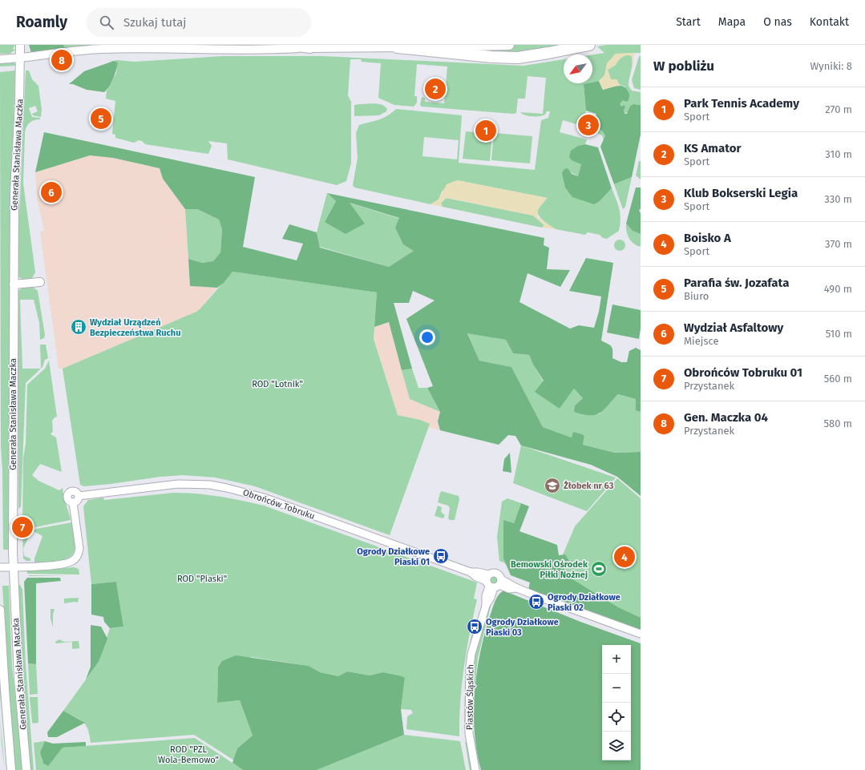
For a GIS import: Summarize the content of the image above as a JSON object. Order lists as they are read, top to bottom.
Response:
{
  "streets": {
    "main road": ["Generała Stanisława Maczka"],
    "street": ["Obrońców Tobruku", "Piastów Śląskich"]
  },
  "crossings": [
    ["Obrońców Tobruku", "Piastów Śląskich"]
  ],
  "parks": ["ROD \"Lotnik\"", "ROD \"Piaski\"", "ROD \"PZL Wola-Bemowo\""],
  "places": {
    "building": ["Wydział Urządzeń Bezpieczeństwa Ruchu"],
    "school or university": ["Żłobek nr 63"],
    "bus stop": ["Ogrody Działkowe Piaski 01", "Ogrody Działkowe Piaski 02", "Ogrody Działkowe Piaski 03"],
    "sports": ["Bemowski Ośrodek Piłki Nożnej"]
  },
  "north": "bottom left",
  "page": {
    "header": "Roamly",
    "search": "Szukaj tutaj",
    "nav": [
      "Start",
      "Mapa",
      "O nas",
      "Kontakt"
    ],
    "heading": ["W pobliżu", "Wyniki: 8"],
    "pins": [
      "8",
      "2",
      "5",
      "3",
      "1",
      "6",
      "7",
      "4"
    ],
    "list": [
      {
        "mark": "1",
        "name": "Park Tennis Academy",
        "note": "Sport",
        "value": "270 m"
      },
      {
        "mark": "2",
        "name": "KS Amator",
        "note": "Sport",
        "value": "310 m"
      },
      {
        "mark": "3",
        "name": "Klub Bokserski Legia",
        "note": "Sport",
        "value": "330 m"
      },
      {
        "mark": "4",
        "name": "Boisko A",
        "note": "Sport",
        "value": "370 m"
      },
      {
        "mark": "5",
        "name": "Parafia św. Jozafata",
        "note": "Biuro",
        "value": "490 m"
      },
      {
        "mark": "6",
        "name": "Wydział Asfaltowy",
        "note": "Miejsce",
        "value": "510 m"
      },
      {
        "mark": "7",
        "name": "Obrońców Tobruku 01",
        "note": "Przystanek",
        "value": "560 m"
      },
      {
        "mark": "8",
        "name": "Gen. Maczka 04",
        "note": "Przystanek",
        "value": "580 m"
      }
    ],
    "map_buttons": ["+", "−"]
  }
}
